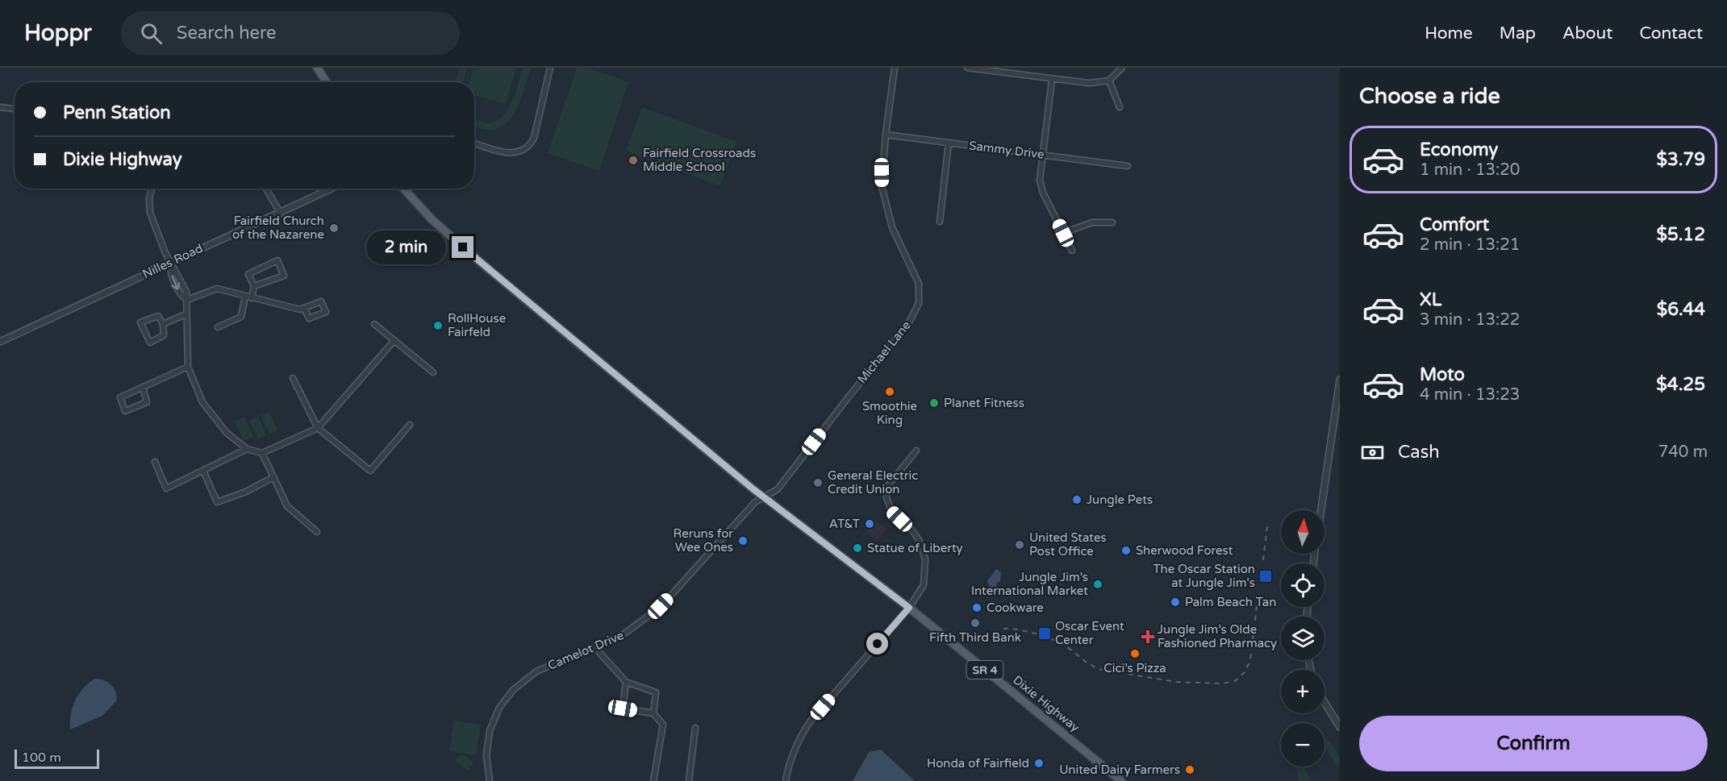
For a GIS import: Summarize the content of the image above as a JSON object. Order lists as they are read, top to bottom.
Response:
{
  "streets": {
    "main road": ["SR 4", "Dixie Highway"],
    "street": [
      "Sammy Drive",
      "Nilles Road",
      "Michael Lane",
      "Camelot Drive"
    ]
  },
  "crossings": [
    ["Sammy Drive", "Michael Lane"],
    ["Michael Lane", "Camelot Drive"],
    ["Michael Lane", "Dixie Highway"],
    ["Camelot Drive", "Dixie Highway"]
  ],
  "places": {
    "other": [
      "Fairfield Crossroads Middle School",
      "Fairfield Church of the Nazarene",
      "RollHouse Fairfeld",
      "Smoothie King",
      "Planet Fitness",
      "General Electric Credit Union",
      "Jungle Pets",
      "AT&T",
      "Reruns for Wee Ones",
      "United States Post Office",
      "Statue of Liberty",
      "Sherwood Forest",
      "Jungle Jim’s International Market",
      "Palm Beach Tan",
      "Cookware",
      "Fifth Third Bank",
      "Cici’s Pizza",
      "Honda of Fairfield",
      "United Dairy Farmers"
    ],
    "transit": ["The Oscar Station at Jungle Jim's", "Oscar Event Center"],
    "health": ["Jungle Jim’s Olde Fashioned Pharmacy"]
  },
  "scale_bar": "100 m",
  "north": "top",
  "page": {
    "header": "Hoppr",
    "search": "Search here",
    "nav": [
      "Home",
      "Map",
      "About",
      "Contact"
    ],
    "heading": "Choose a ride",
    "banner": ["Penn Station", "Dixie Highway"],
    "list": [
      {
        "name": "Economy",
        "note": "1 min · 13:20",
        "value": "$3.79"
      },
      {
        "name": "Comfort",
        "note": "2 min · 13:21",
        "value": "$5.12"
      },
      {
        "name": "XL",
        "note": "3 min · 13:22",
        "value": "$6.44"
      },
      {
        "name": "Moto",
        "note": "4 min · 13:23",
        "value": "$4.25"
      }
    ],
    "bubble": "2 min",
    "pay": ["Cash", "740 m"],
    "map_buttons": ["+", "−"],
    "buttons": "Confirm",
    "scale": "100 m"
  }
}
